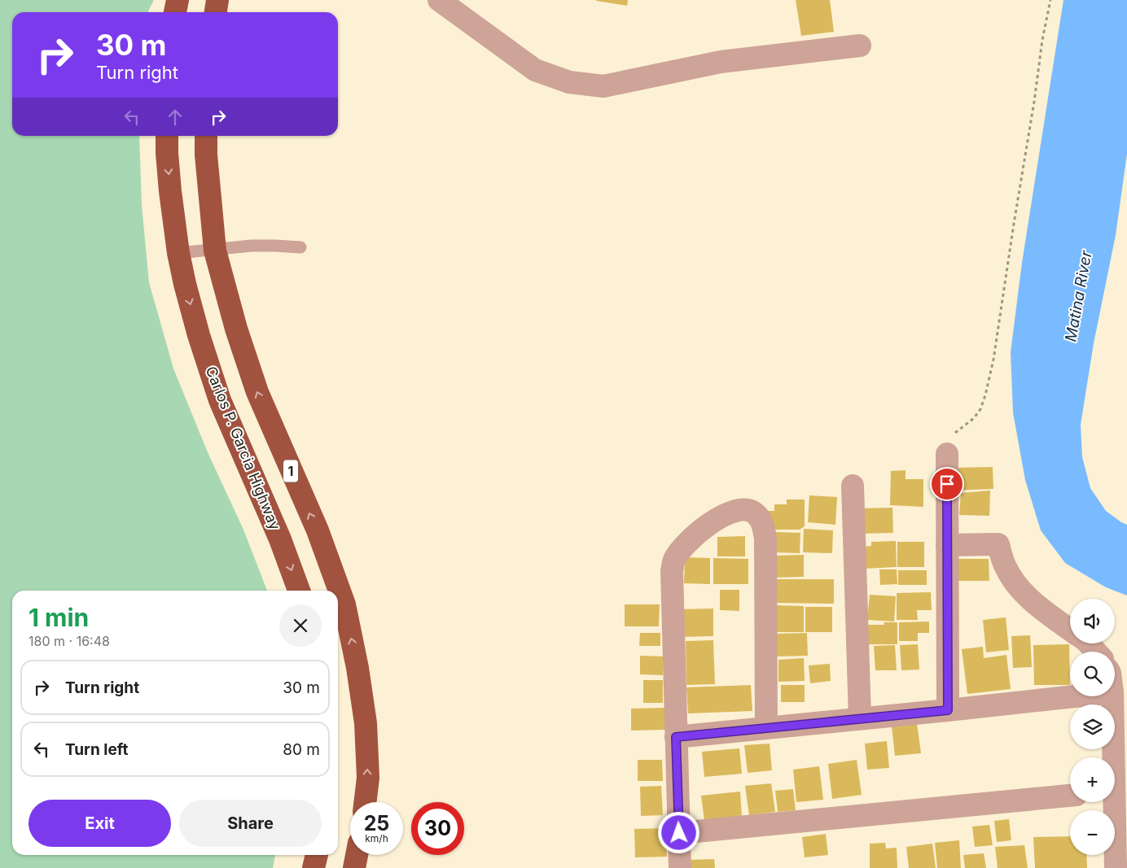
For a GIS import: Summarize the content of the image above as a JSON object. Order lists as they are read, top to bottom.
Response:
{
  "streets": {
    "highway": ["Carlos P. Garcia Highway", "1"]
  },
  "water": ["Matina River"],
  "page": {
    "turn": ["30 m", "Turn right"],
    "heading": ["1 min", "180 m · 16:48"],
    "map_buttons": ["+", "−"],
    "list": [
      {
        "name": "Turn right",
        "value": "30 m"
      },
      {
        "name": "Turn left",
        "value": "80 m"
      }
    ],
    "buttons": ["Exit", "Share"],
    "speed": "25 km/h",
    "limit": "30"
  }
}
